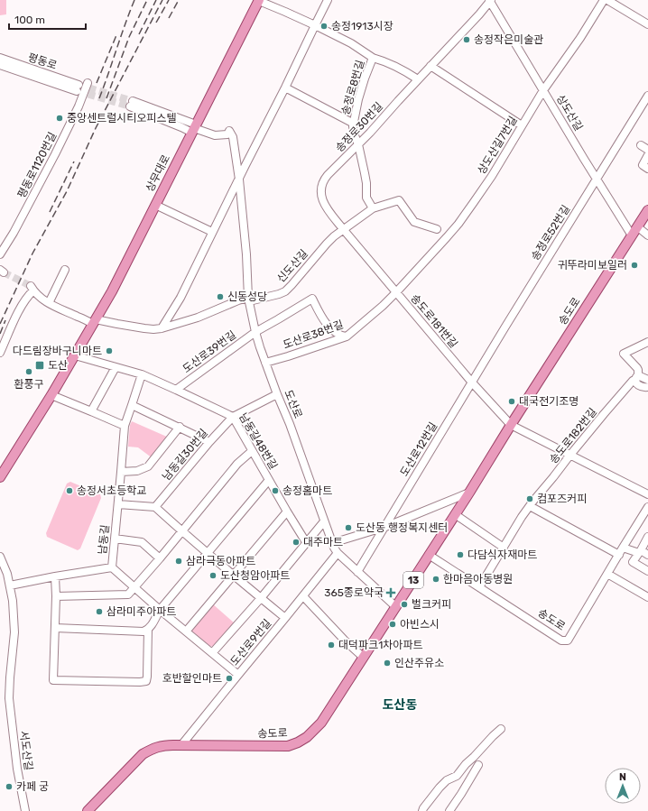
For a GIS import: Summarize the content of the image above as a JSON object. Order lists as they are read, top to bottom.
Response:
{
  "streets": {
    "main road": ["상무대로", "송도로", "13"],
    "street": [
      "평동로",
      "송정로8번길",
      "상도산길",
      "송정로30번길",
      "상도산길7번길",
      "평동로1120번길",
      "송정로52번길",
      "신도산길",
      "송도로181번길",
      "도산로38번길",
      "도산로39번길",
      "도산로",
      "송도로182번길",
      "남동길48번길",
      "도산로12번길",
      "남동길30번길",
      "남동길",
      "도산로9번길",
      "서도산길"
    ]
  },
  "crossings": [
    ["송정로8번길", "송정로30번길"],
    ["송정로8번길", "상무대로"],
    ["상도산길", "송정로30번길"],
    ["상도산길", "상도산길7번길"],
    ["상도산길", "송정로52번길"],
    ["상도산길", "송도로"],
    ["송정로30번길", "송도로181번길"],
    ["상도산길7번길", "송도로181번길"],
    ["상도산길7번길", "도산로38번길"],
    ["상무대로", "신도산길"],
    ["상무대로", "도산로"],
    ["송정로52번길", "송도로181번길"],
    ["송정로52번길", "도산로12번길"],
    ["신도산길", "송도로181번길"],
    ["신도산길", "도산로"],
    ["송도로", "송도로181번길"],
    ["송도로", "도산로"],
    ["송도로", "송도로182번길"],
    ["송도로", "도산로9번길"],
    ["송도로181번길", "도산로38번길"],
    ["송도로181번길", "도산로12번길"],
    ["도산로38번길", "도산로39번길"],
    ["도산로38번길", "도산로"],
    ["도산로39번길", "도산로"],
    ["도산로39번길", "남동길48번길"],
    ["도산로", "도산로12번길"],
    ["도산로", "도산로9번길"],
    ["남동길48번길", "남동길30번길"],
    ["남동길48번길", "남동길"],
    ["남동길", "도산로9번길"]
  ],
  "districts": ["도산동"],
  "places": {
    "other": [
      "송정1913시장",
      "송정작은미술관",
      "중앙센트럴시티오피스텔",
      "귀뚜라미보일러",
      "신동성당",
      "다드림장바구니마트",
      "환풍구",
      "대국전기조명",
      "송정서초등학교",
      "송정홈마트",
      "컴포즈커피",
      "도산동 행정복지센터",
      "대주마트",
      "다담식자재마트",
      "삼라극동아파트",
      "도산청암아파트",
      "한마음아동병원",
      "벌크커피",
      "삼라미주아파트",
      "아빈스시",
      "대덕파크1차아파트",
      "인산주유소",
      "호반할인마트",
      "카페 궁"
    ],
    "transit": ["도산"],
    "health": ["365종로약국"]
  },
  "scale_bar": "100 m",
  "north": "top"
}
